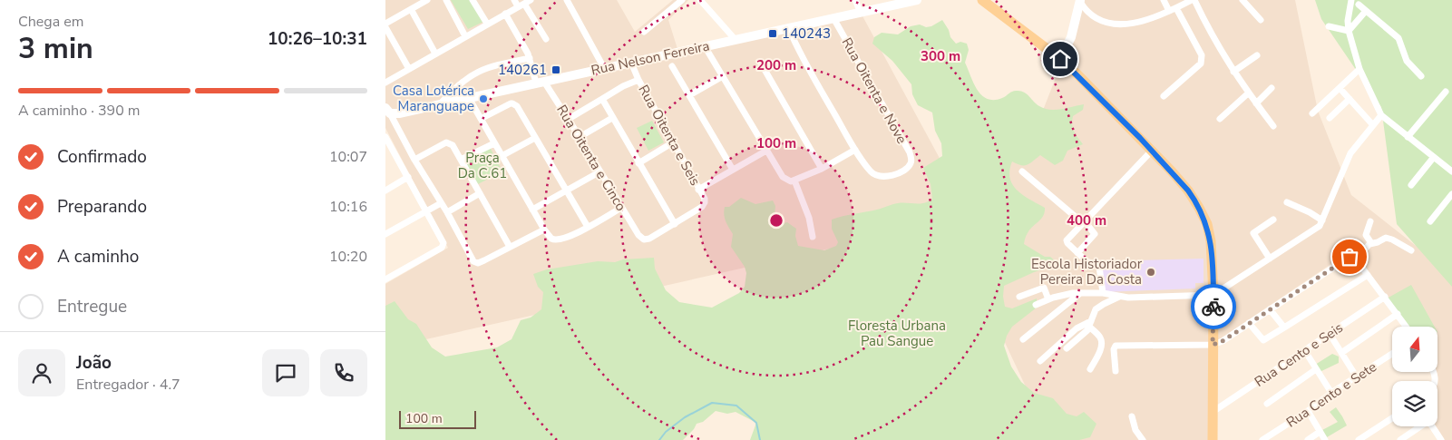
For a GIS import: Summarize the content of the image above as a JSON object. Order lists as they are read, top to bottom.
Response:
{
  "streets": {
    "main road": ["Rua Nelson Ferreira"],
    "street": [
      "Rua Oitenta e Nove",
      "Rua Oitenta e Seis",
      "Rua Oitenta e Cinco",
      "Rua Cento e Seis",
      "Rua Cento e Sete"
    ]
  },
  "crossings": [
    ["Rua Nelson Ferreira", "Rua Oitenta e Nove"],
    ["Rua Nelson Ferreira", "Rua Oitenta e Seis"],
    ["Rua Nelson Ferreira", "Rua Oitenta e Cinco"],
    ["Rua Oitenta e Seis", "Rua Oitenta e Cinco"]
  ],
  "parks": ["Praça Da C.61", "Floresta Urbana Pau Sangue"],
  "places": {
    "transit": ["140243", "140261"],
    "other": ["Casa Lotérica Maranguape", "Escola Historiador Pereira Da Costa"]
  },
  "scale_bar": "100 m",
  "north": "top",
  "page": {
    "heading": ["3 min", "Chega em", "10:26–10:31"],
    "panel": ["João", "Entregador · 4.7"],
    "bar": "A caminho · 390 m",
    "list": [
      ["Confirmado", "10:07"],
      ["Preparando", "10:16"],
      ["A caminho", "10:20"],
      "Entregue"
    ],
    "scale": "100 m"
  },
  "rings": [
    "300 m",
    "200 m",
    "100 m",
    "400 m"
  ]
}
